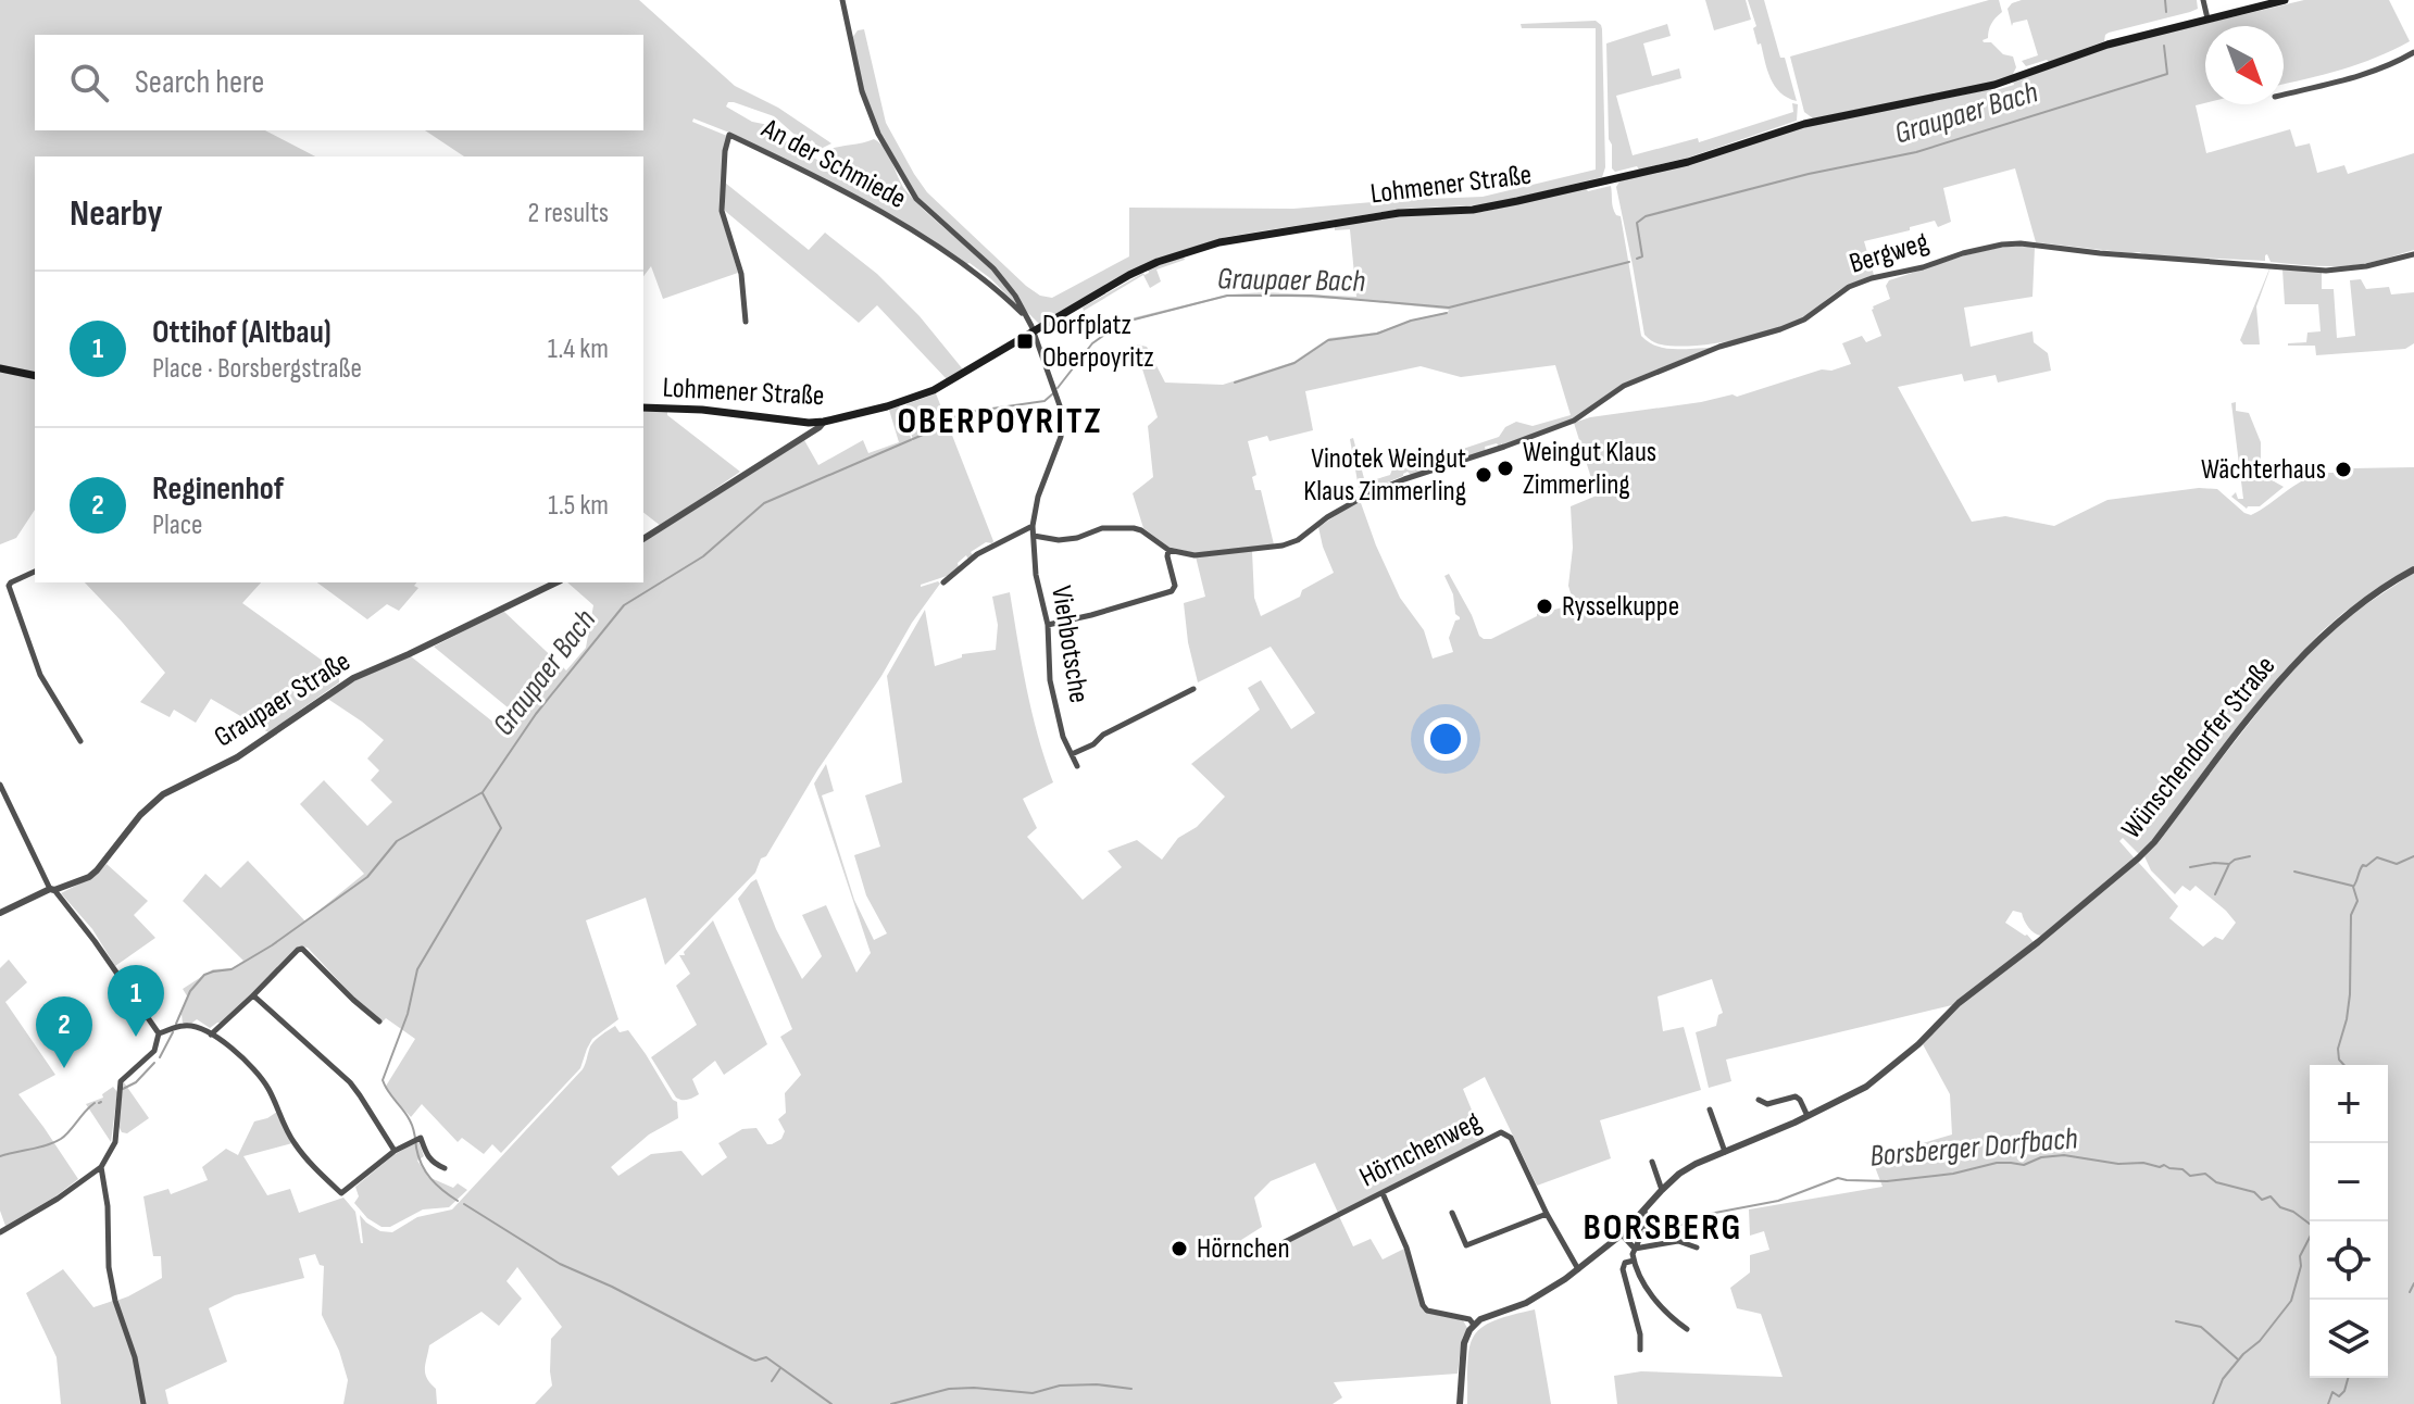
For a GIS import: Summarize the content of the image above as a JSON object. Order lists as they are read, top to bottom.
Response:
{
  "streets": {
    "main road": ["Lohmener Straße"],
    "street": [
      "An der Schmiede",
      "Bergweg",
      "Viehbotsche",
      "Graupaer Straße",
      "Wünschendorfer Straße",
      "Hörnchenweg"
    ]
  },
  "crossings": [
    ["Wünschendorfer Straße", "Hörnchenweg"]
  ],
  "districts": ["OBERPOYRITZ", "BORSBERG"],
  "water": ["Graupaer Bach", "Borsberger Dorfbach"],
  "places": {
    "transit": ["Dorfplatz Oberpoyritz"],
    "other": [
      "Weingut Klaus Zimmerling",
      "Wächterhaus",
      "Vinotek Weingut Klaus Zimmerling",
      "Rysselkuppe",
      "Hörnchen"
    ]
  },
  "north": "bottom right",
  "page": {
    "search": "Search here",
    "heading": ["Nearby", "2 results"],
    "list": [
      {
        "mark": "1",
        "name": "Ottihof (Altbau)",
        "note": "Place · Borsbergstraße",
        "value": "1.4 km"
      },
      {
        "mark": "2",
        "name": "Reginenhof",
        "note": "Place",
        "value": "1.5 km"
      }
    ],
    "pins": ["1", "2"],
    "map_buttons": ["+", "−"]
  }
}
